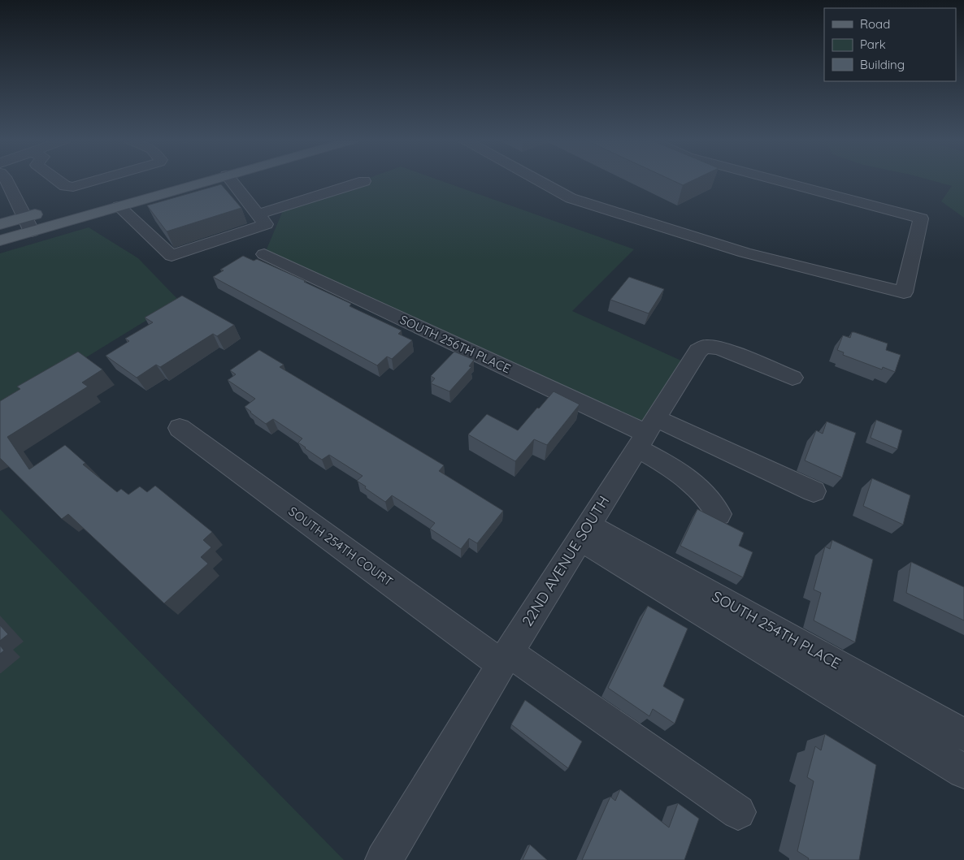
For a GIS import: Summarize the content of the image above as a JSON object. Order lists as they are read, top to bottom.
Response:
{
  "streets": {
    "street": [
      "SOUTH 256TH PLACE",
      "SOUTH 254TH COURT",
      "22ND AVENUE SOUTH",
      "SOUTH 254TH PLACE"
    ]
  },
  "crossings": [
    ["SOUTH 256TH PLACE", "22ND AVENUE SOUTH"],
    ["SOUTH 254TH COURT", "22ND AVENUE SOUTH"],
    ["22ND AVENUE SOUTH", "SOUTH 254TH PLACE"]
  ],
  "legend": ["Road", "Park", "Building"]
}
